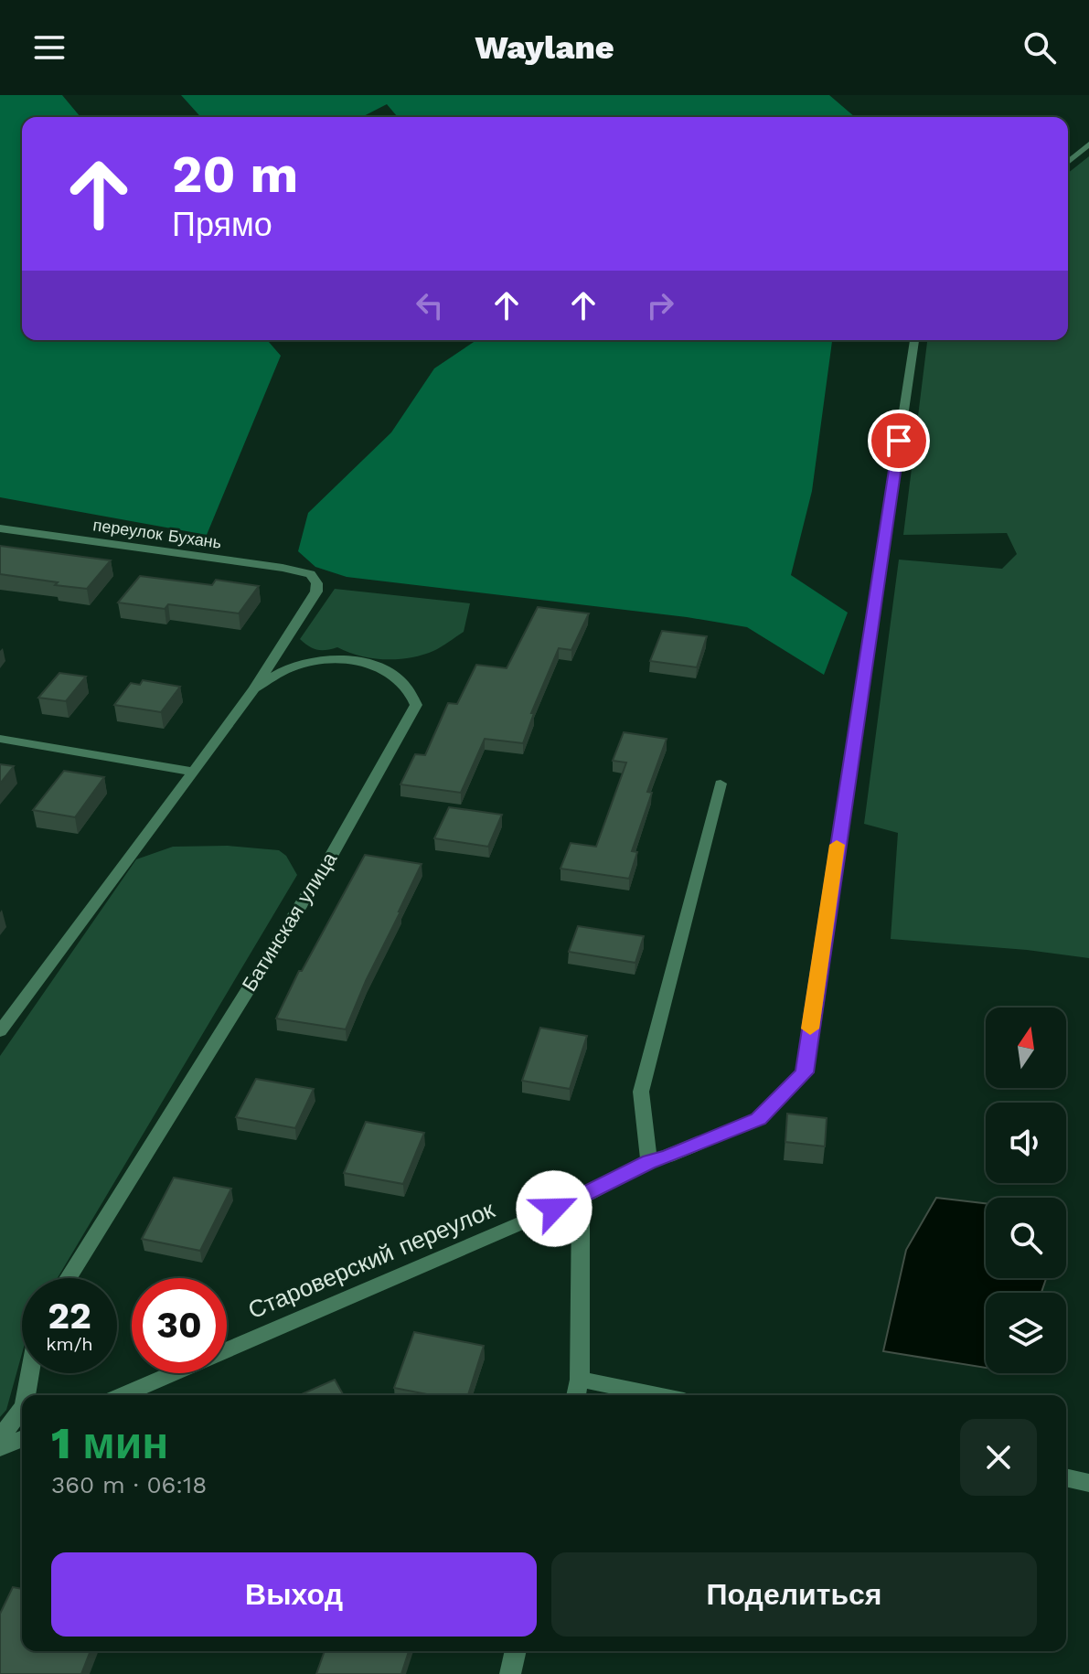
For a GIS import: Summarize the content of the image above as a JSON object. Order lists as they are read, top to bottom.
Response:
{
  "streets": {
    "street": ["переулок Бухань", "Батинская улица", "Староверский переулок"]
  },
  "crossings": [
    ["переулок Бухань", "Батинская улица"]
  ],
  "north": "top",
  "page": {
    "header": "Waylane",
    "turn": ["20 m", "Прямо"],
    "speed": "22 km/h",
    "limit": "30",
    "heading": ["1 мин", "360 m · 06:18"],
    "buttons": ["Выход", "Поделиться"]
  }
}
